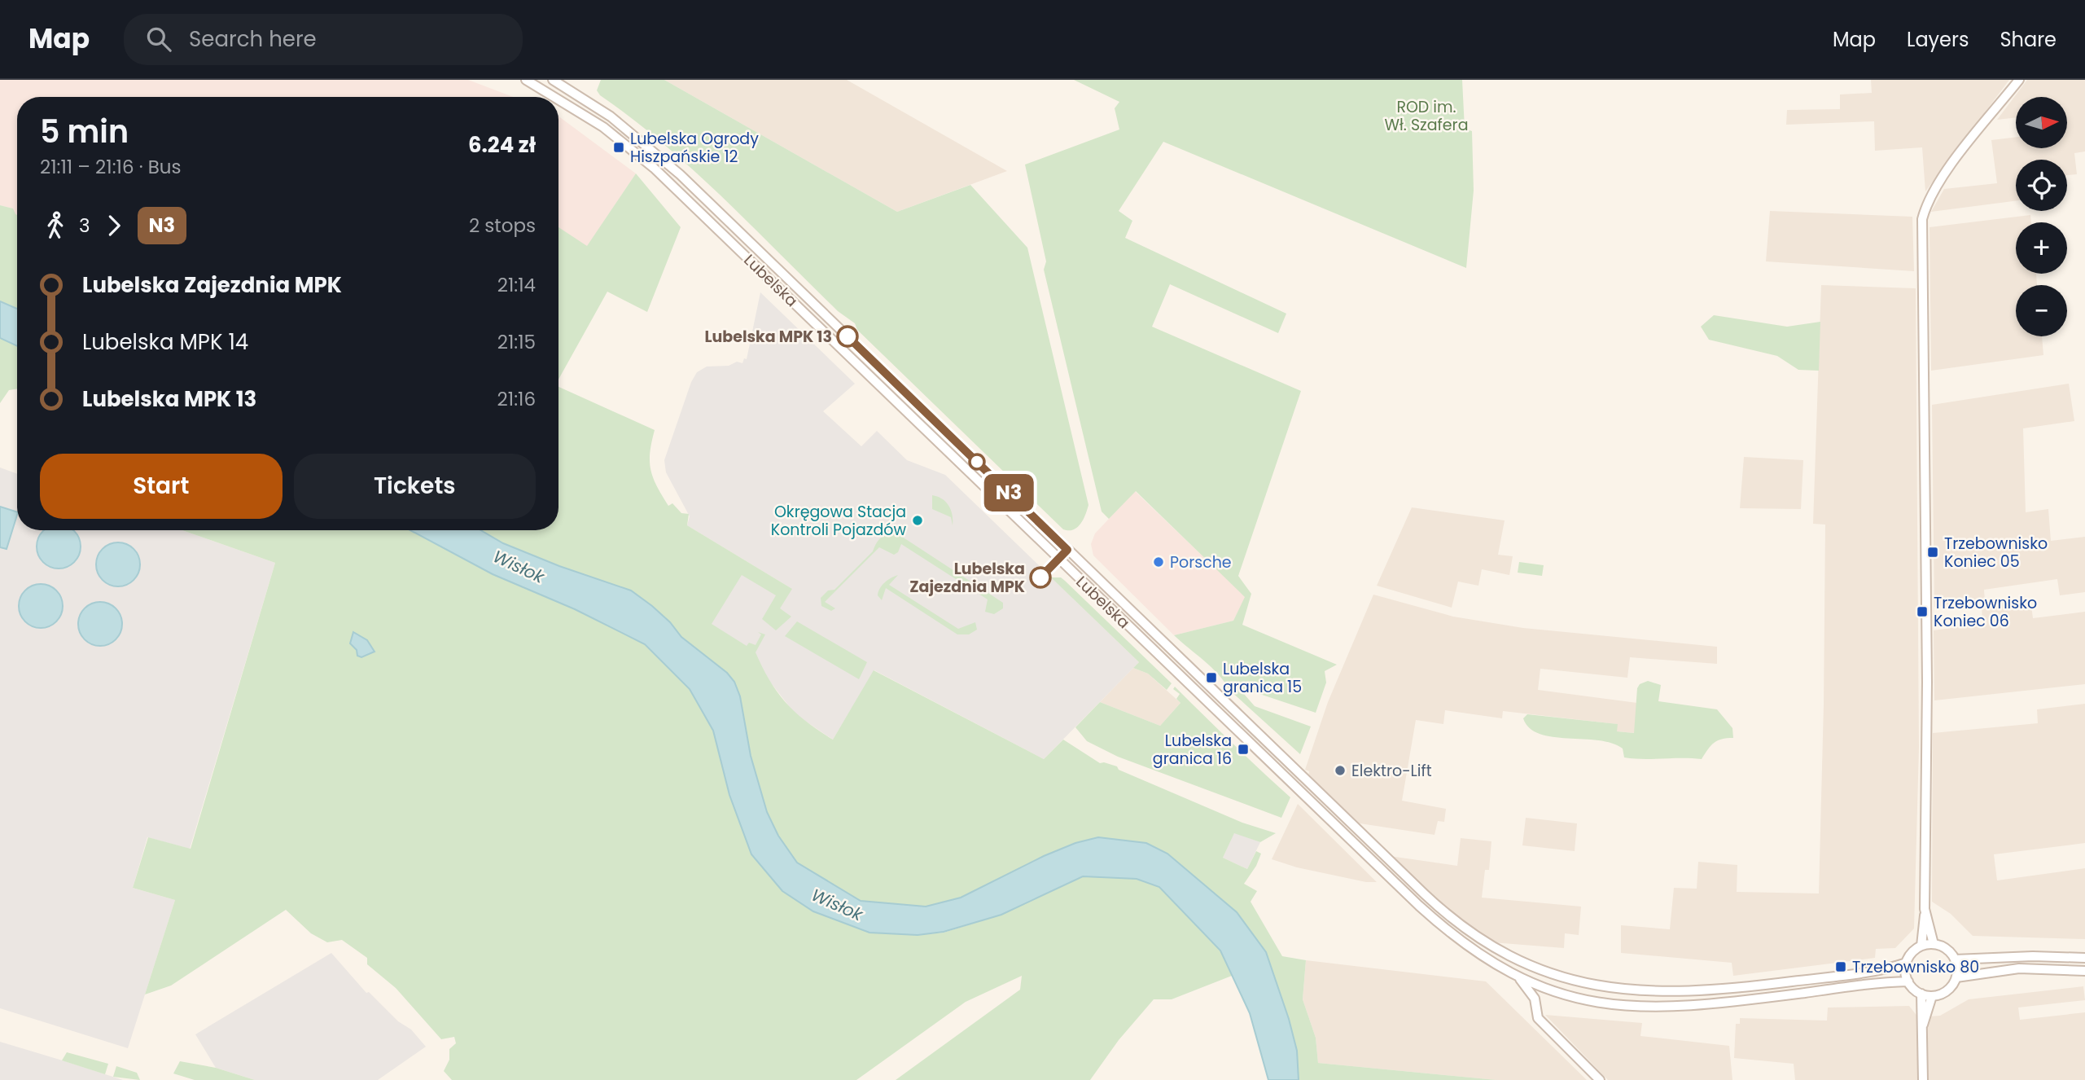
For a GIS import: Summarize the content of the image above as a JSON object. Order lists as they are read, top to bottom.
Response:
{
  "streets": {
    "main road": ["Lubelska"]
  },
  "water": ["Wisłok"],
  "parks": ["ROD im. Wł. Szafera"],
  "places": {
    "transit": [
      "Lubelska Ogrody Hiszpańskie 12",
      "Trzebownisko Koniec 05",
      "Trzebownisko Koniec 06",
      "Lubelska granica 15",
      "Lubelska granica 16",
      "Trzebownisko 80"
    ],
    "other": [
      "Lubelska MPK 13",
      "Okręgowa Stacja Kontroli Pojazdów",
      "Porsche",
      "Lubelska Zajezdnia MPK",
      "Elektro-Lift"
    ]
  },
  "lines": ["bus line N3"],
  "north": "right",
  "page": {
    "header": "Map",
    "search": "Search here",
    "nav": ["Map", "Layers", "Share"],
    "on_map": "N3",
    "map_buttons": ["+", "−"],
    "heading": ["5 min", "21:11 – 21:16 · Bus", "6.24 zł"],
    "legs": ["3", "N3", "2 stops"],
    "list": [
      {
        "name": "Lubelska Zajezdnia MPK",
        "value": "21:14"
      },
      {
        "name": "Lubelska MPK 14",
        "value": "21:15"
      },
      {
        "name": "Lubelska MPK 13",
        "value": "21:16"
      }
    ],
    "buttons": ["Start", "Tickets"]
  }
}
